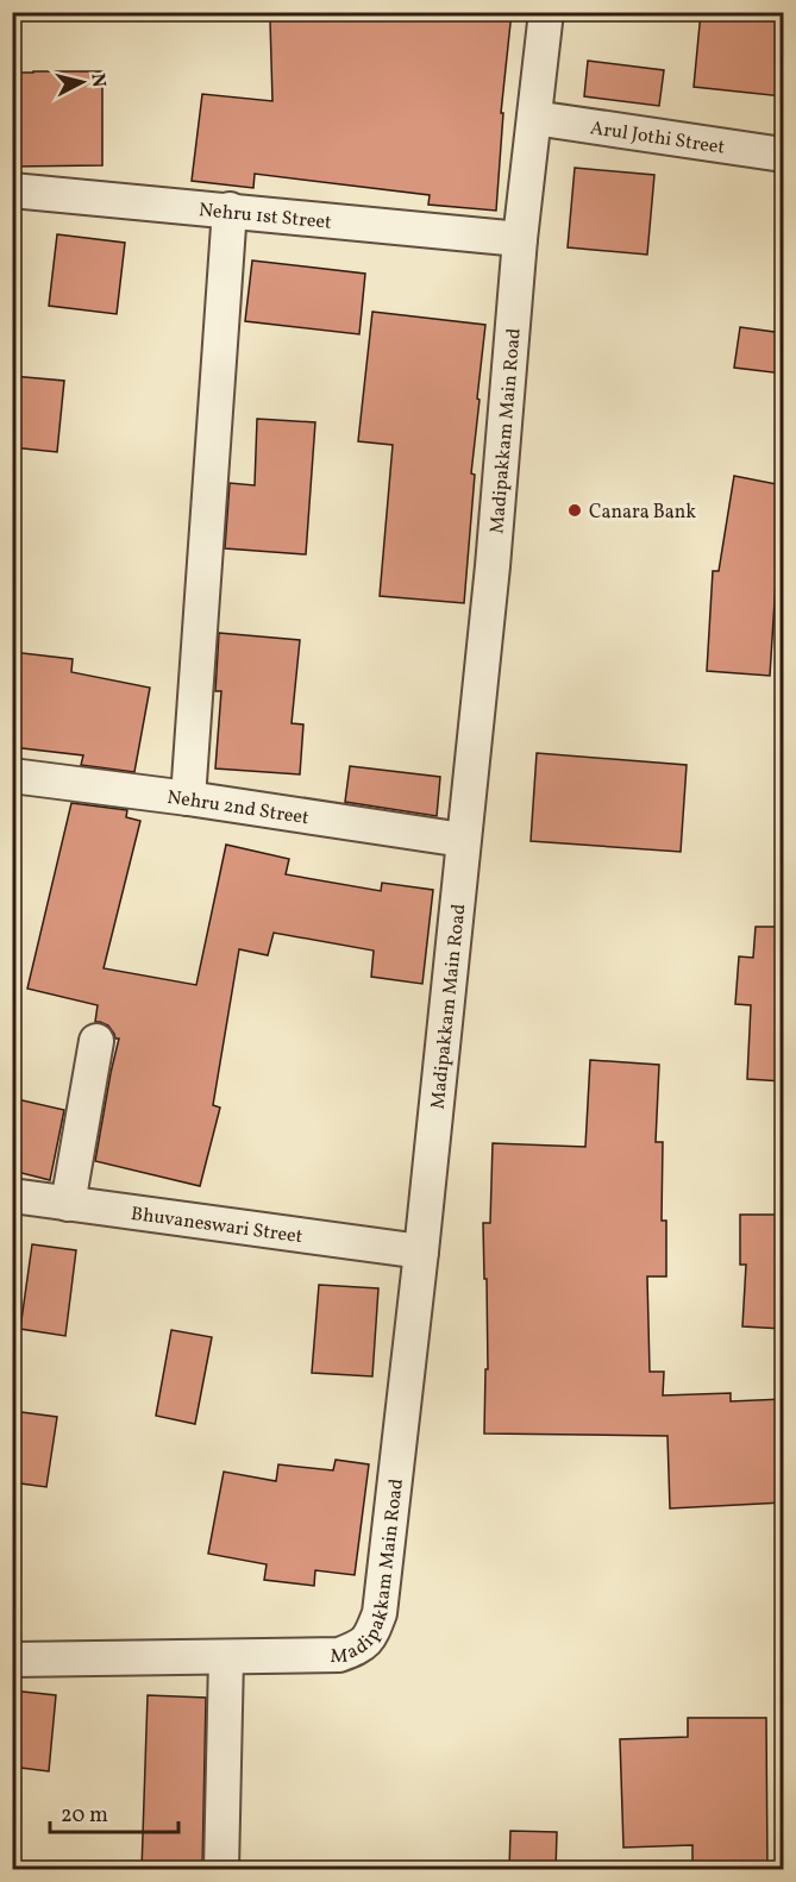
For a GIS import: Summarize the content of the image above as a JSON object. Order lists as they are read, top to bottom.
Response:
{
  "streets": {
    "street": [
      "Arul Jothi Street",
      "Nehru 1st Street",
      "Madipakkam Main Road",
      "Nehru 2nd Street",
      "Bhuvaneswari Street"
    ]
  },
  "crossings": [
    ["Arul Jothi Street", "Madipakkam Main Road"],
    ["Nehru 1st Street", "Madipakkam Main Road"],
    ["Madipakkam Main Road", "Nehru 2nd Street"],
    ["Madipakkam Main Road", "Bhuvaneswari Street"]
  ],
  "places": ["Canara Bank"],
  "scale_bar": "20 m",
  "north": "right"
}
